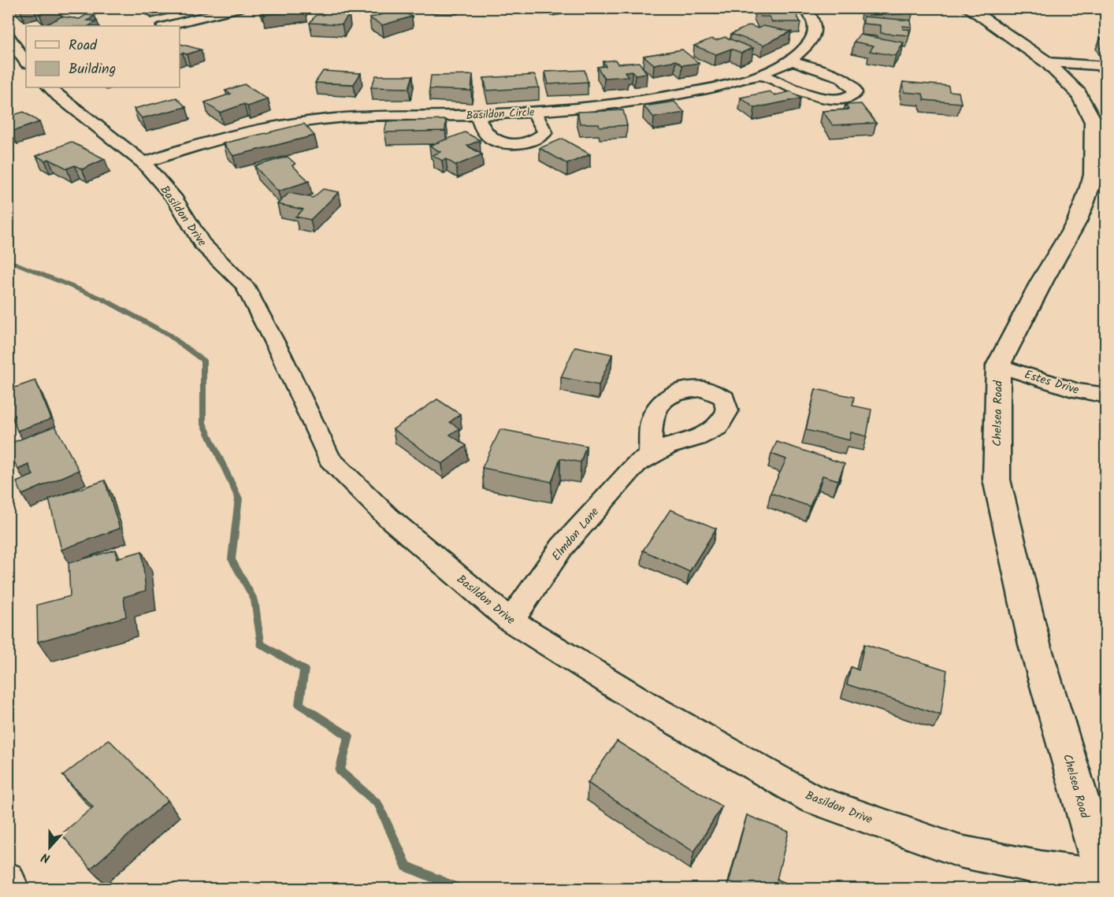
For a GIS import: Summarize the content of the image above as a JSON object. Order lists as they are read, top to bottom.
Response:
{
  "streets": {
    "street": [
      "Basildon Circle",
      "Basildon Drive",
      "Estes Drive",
      "Chelsea Road",
      "Elmdon Lane"
    ]
  },
  "crossings": [
    ["Basildon Circle", "Basildon Drive"],
    ["Basildon Drive", "Chelsea Road"],
    ["Basildon Drive", "Elmdon Lane"],
    ["Estes Drive", "Chelsea Road"]
  ],
  "legend": ["Road", "Building"],
  "north": "bottom"
}
